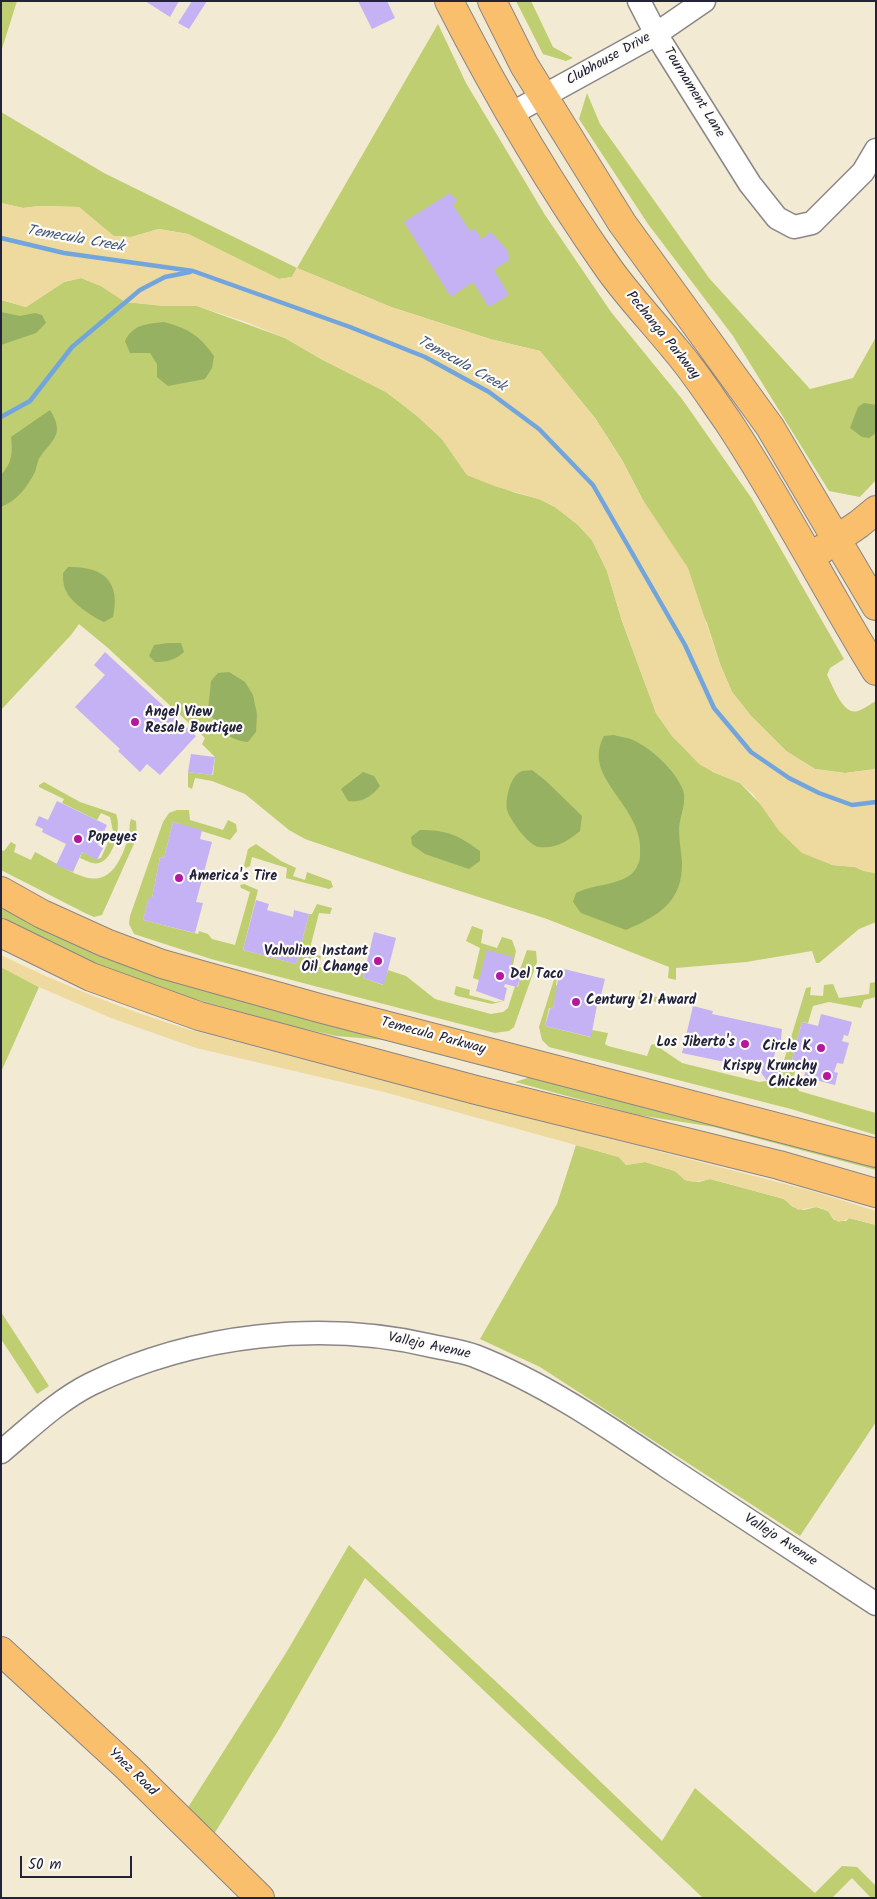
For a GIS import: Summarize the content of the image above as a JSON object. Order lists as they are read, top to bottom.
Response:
{
  "streets": {
    "main road": ["Pechanga Parkway", "Temecula Parkway", "Ynez Road"],
    "street": ["Clubhouse Drive", "Tournament Lane", "Vallejo Avenue"]
  },
  "crossings": [
    ["Clubhouse Drive", "Tournament Lane"],
    ["Clubhouse Drive", "Pechanga Parkway"]
  ],
  "water": ["Temecula Creek"],
  "places": [
    "Angel View Resale Boutique",
    "Popeyes",
    "America's Tire",
    "Valvoline Instant Oil Change",
    "Del Taco",
    "Century 21 Award",
    "Los Jiberto's",
    "Circle K",
    "Krispy Krunchy Chicken"
  ],
  "scale_bar": "50 m"
}
